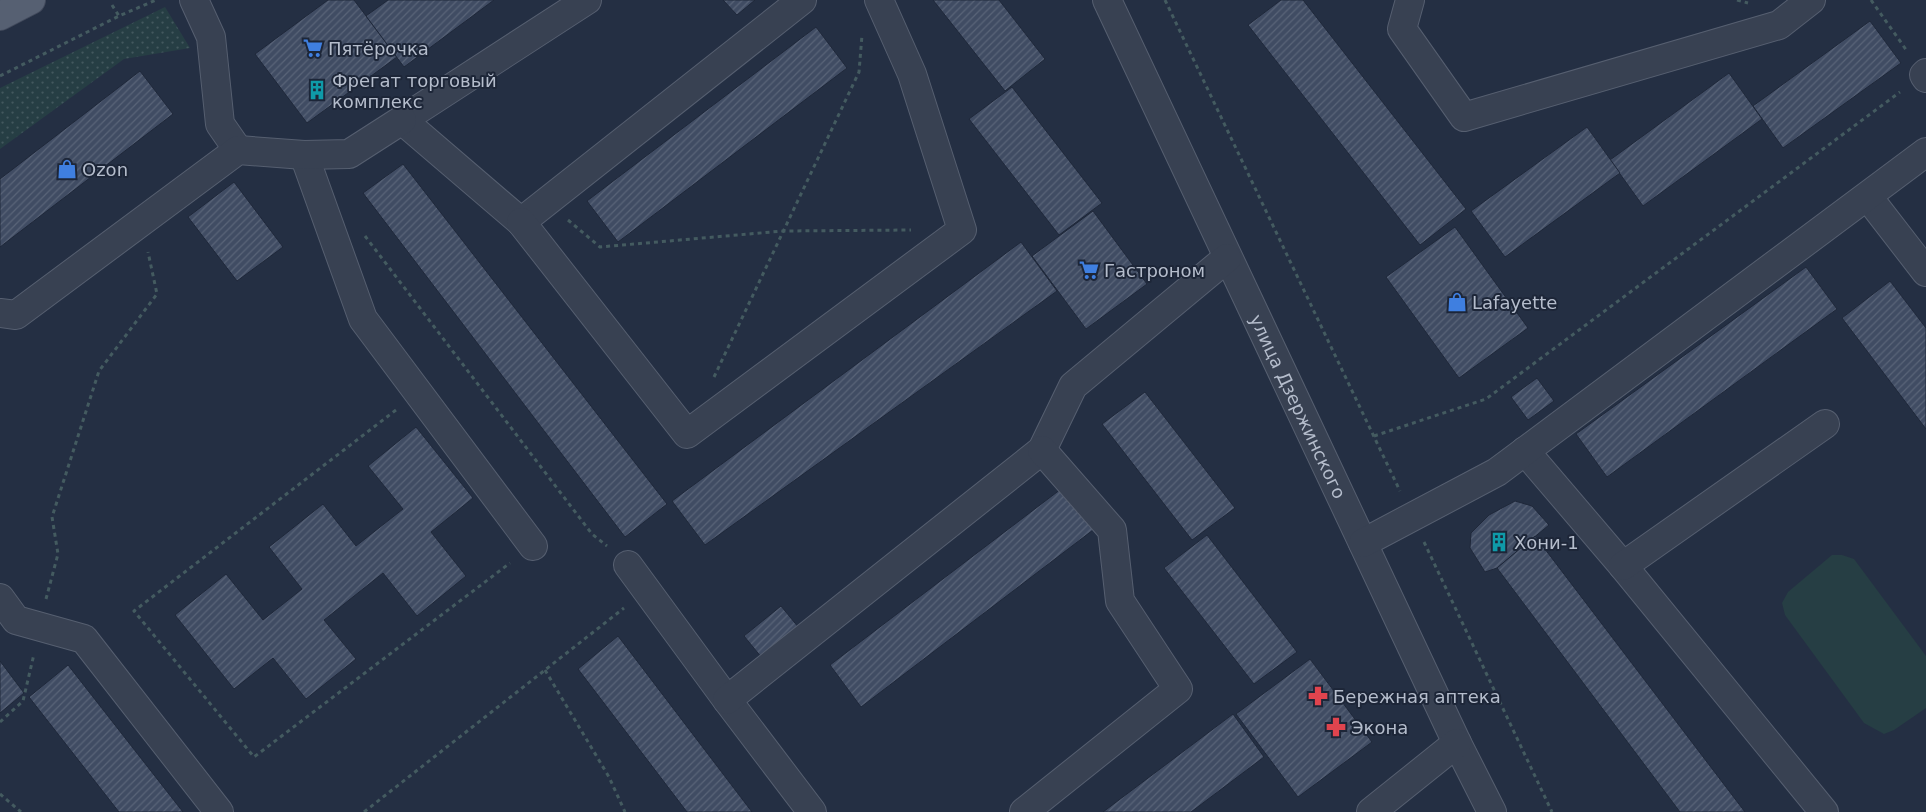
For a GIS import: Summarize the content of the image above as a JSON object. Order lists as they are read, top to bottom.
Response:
{
  "streets": {
    "street": ["улица Дзержинского"]
  },
  "places": {
    "supermarket": ["Пятёрочка", "Гастроном"],
    "building": ["Фрегат торговый комплекс", "Хони-1"],
    "shop": ["Ozon", "Lafayette"],
    "pharmacy": ["Бережная аптека", "Экона"]
  }
}
